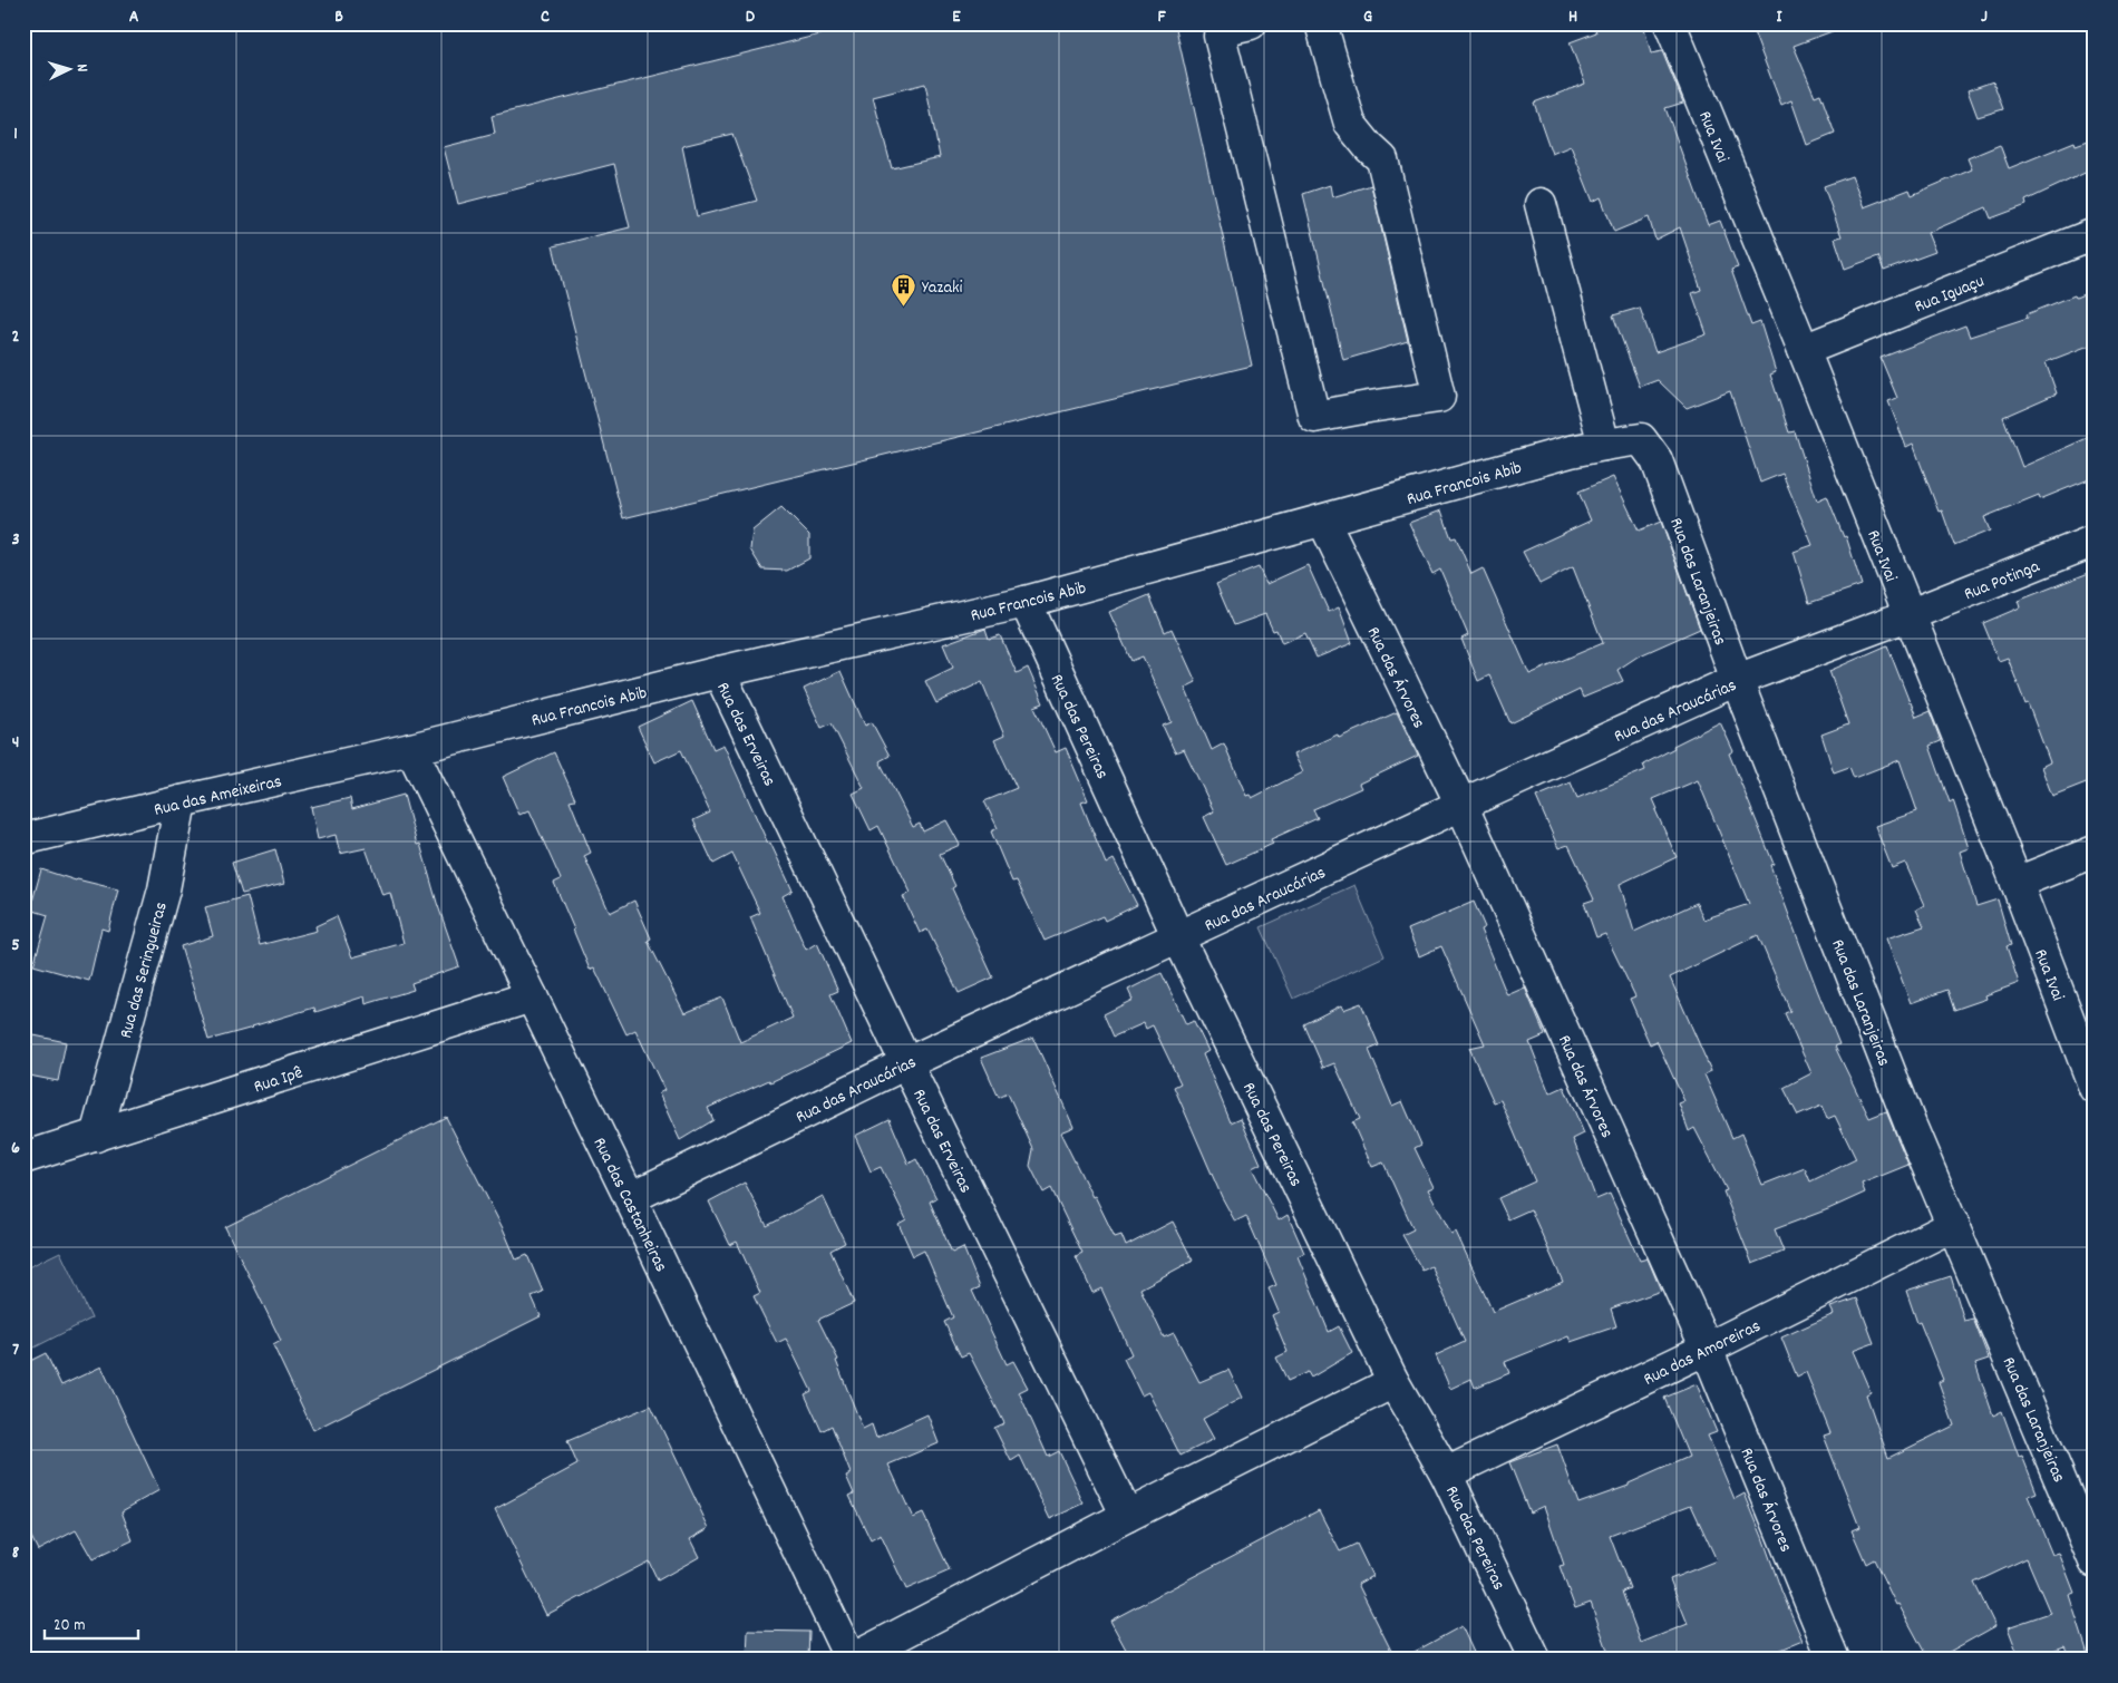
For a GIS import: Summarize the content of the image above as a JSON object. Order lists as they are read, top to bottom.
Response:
{
  "streets": {
    "street": [
      "Rua Ivai",
      "Rua Iguaçu",
      "Rua Francois Abib",
      "Rua Potinga",
      "Rua das Laranjeiras",
      "Rua das Árvores",
      "Rua das Araucárias",
      "Rua das Pereiras",
      "Rua das Erveiras",
      "Rua das Ameixeiras",
      "Rua das Seringueiras",
      "Rua Ipê",
      "Rua das Castanheiras",
      "Rua das Amoreiras"
    ]
  },
  "crossings": [
    ["Rua Ivai", "Rua Iguaçu"],
    ["Rua Ivai", "Rua Potinga"],
    ["Rua Ivai", "Rua das Araucárias"],
    ["Rua Francois Abib", "Rua das Laranjeiras"],
    ["Rua Francois Abib", "Rua das Árvores"],
    ["Rua Francois Abib", "Rua das Pereiras"],
    ["Rua Francois Abib", "Rua das Erveiras"],
    ["Rua Francois Abib", "Rua das Ameixeiras"],
    ["Rua Francois Abib", "Rua das Castanheiras"],
    ["Rua Potinga", "Rua das Araucárias"],
    ["Rua das Laranjeiras", "Rua das Araucárias"],
    ["Rua das Laranjeiras", "Rua das Amoreiras"],
    ["Rua das Árvores", "Rua das Araucárias"],
    ["Rua das Árvores", "Rua das Amoreiras"],
    ["Rua das Araucárias", "Rua das Pereiras"],
    ["Rua das Araucárias", "Rua das Erveiras"],
    ["Rua das Araucárias", "Rua das Castanheiras"],
    ["Rua das Pereiras", "Rua das Amoreiras"],
    ["Rua das Ameixeiras", "Rua das Seringueiras"],
    ["Rua das Ameixeiras", "Rua das Castanheiras"],
    ["Rua das Seringueiras", "Rua Ipê"],
    ["Rua Ipê", "Rua das Castanheiras"]
  ],
  "places": {
    "building": ["Yazaki"]
  },
  "scale_bar": "20 m",
  "north": "right",
  "grid": {
    "columns": [
      "A",
      "B",
      "C",
      "D",
      "E",
      "F",
      "G",
      "H",
      "I",
      "J"
    ],
    "rows": [
      "1",
      "2",
      "3",
      "4",
      "5",
      "6",
      "7",
      "8"
    ]
  }
}
